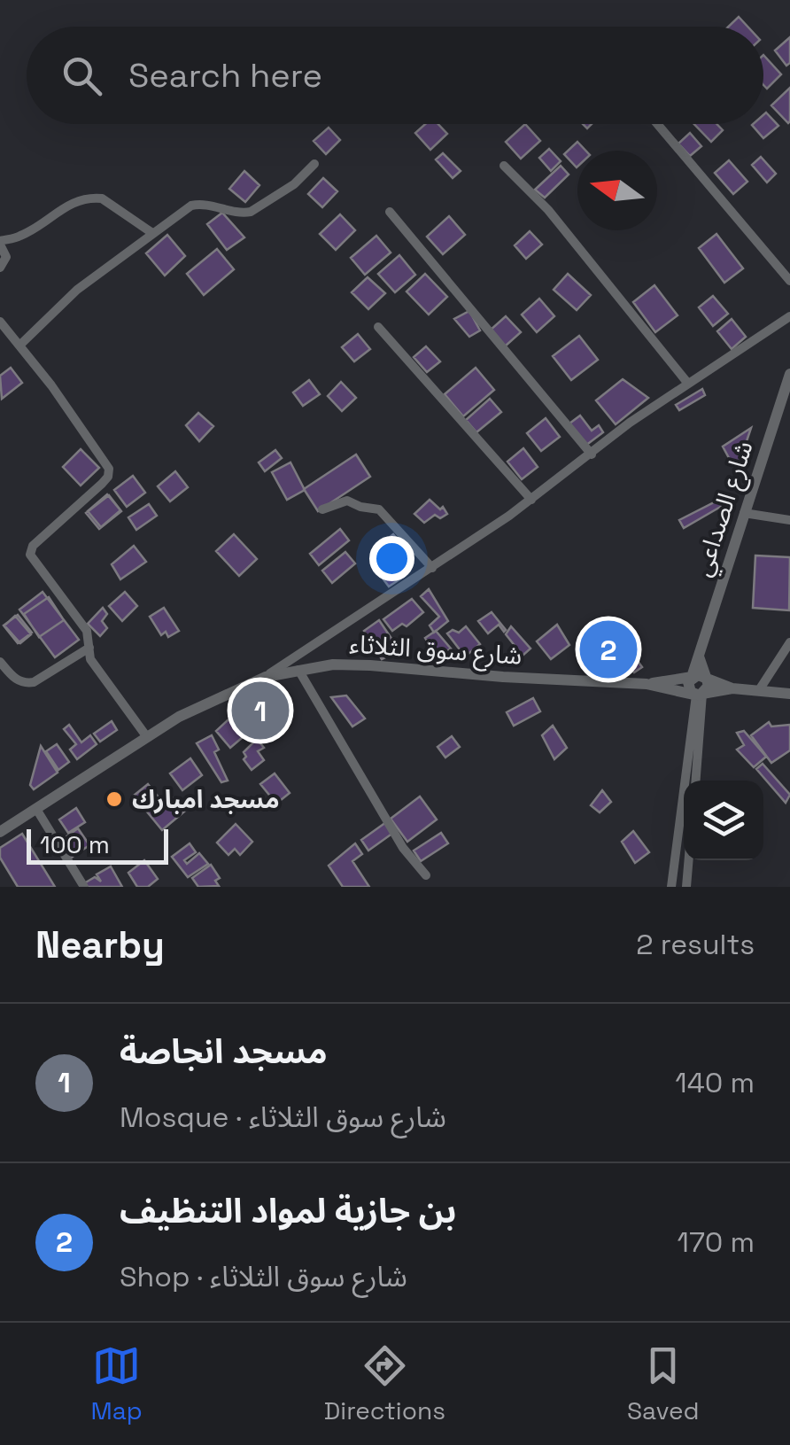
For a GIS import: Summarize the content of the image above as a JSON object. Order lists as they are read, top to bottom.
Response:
{
  "streets": {
    "street": ["شارع الصداعي", "شارع سوق الثلاثاء"]
  },
  "places": ["مسجد امبارك"],
  "scale_bar": "100 m",
  "north": "left",
  "page": {
    "search": "Search here",
    "pins": ["2", "1"],
    "scale": "100 m",
    "heading": ["Nearby", "2 results"],
    "list": [
      {
        "mark": "1",
        "name": "مسجد انجاصة",
        "note": "Mosque · شارع سوق الثلاثاء",
        "value": "140 m"
      },
      {
        "mark": "2",
        "name": "بن جازية لمواد التنظيف",
        "note": "Shop · شارع سوق الثلاثاء",
        "value": "170 m"
      }
    ],
    "nav": ["Map", "Directions", "Saved"]
  }
}
